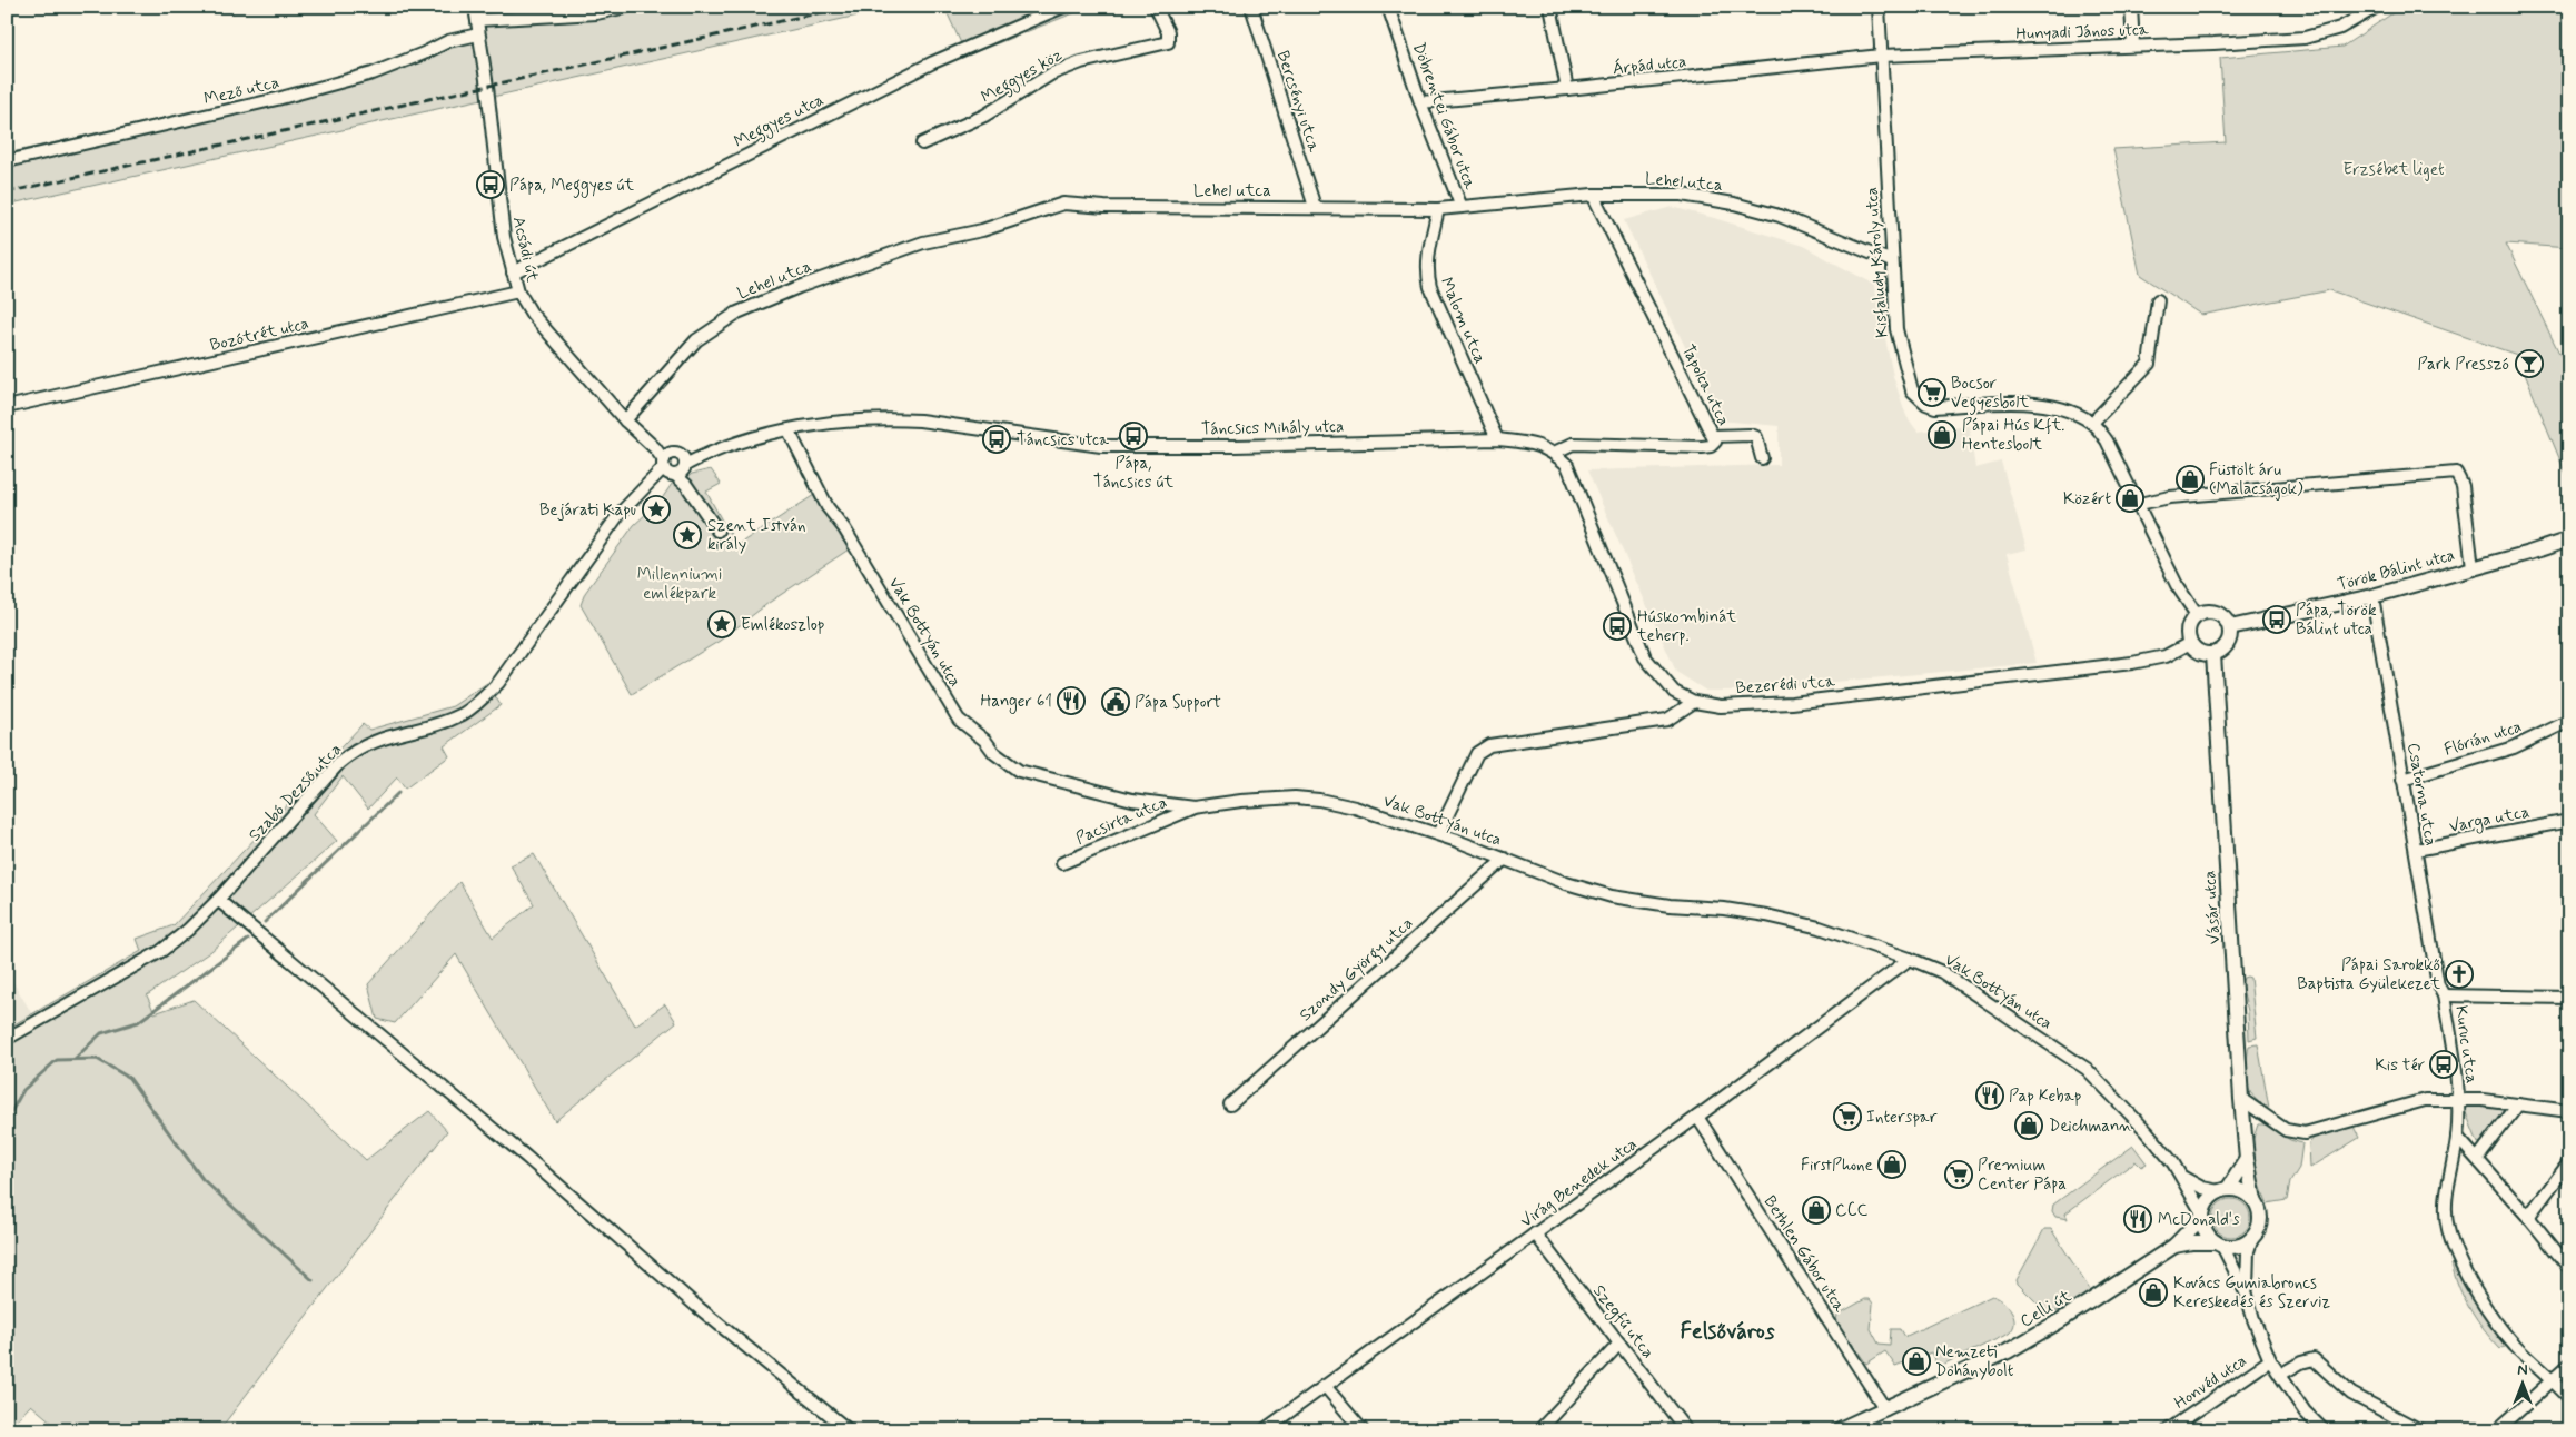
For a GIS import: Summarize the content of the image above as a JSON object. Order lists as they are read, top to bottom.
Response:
{
  "streets": {
    "street": [
      "Hunyadi János utca",
      "Árpád utca",
      "Meggyes köz",
      "Mező utca",
      "Bercsényi utca",
      "Döbrentei Gábor utca",
      "Meggyes utca",
      "Lehel utca",
      "Acsádi út",
      "Kisfaludy Károly utca",
      "Malom utca",
      "Bozótrét utca",
      "Tapolca utca",
      "Táncsics Mihály utca",
      "Török Bálint utca",
      "Vak Bottyán utca",
      "Bezerédi utca",
      "Flórián utca",
      "Szabó Dezső utca",
      "Csatorna utca",
      "Varga utca",
      "Pacsirta utca",
      "Vásár utca",
      "Szondy György utca",
      "Kuruc utca",
      "Virág Benedek utca",
      "Bethlen Gábor utca",
      "Celli út",
      "Szegfű utca",
      "Honvéd utca"
    ]
  },
  "crossings": [
    ["Hunyadi János utca", "Árpád utca"],
    ["Hunyadi János utca", "Kisfaludy Károly utca"],
    ["Árpád utca", "Döbrentei Gábor utca"],
    ["Árpád utca", "Kisfaludy Károly utca"],
    ["Mező utca", "Acsádi út"],
    ["Bercsényi utca", "Lehel utca"],
    ["Döbrentei Gábor utca", "Lehel utca"],
    ["Meggyes utca", "Acsádi út"],
    ["Lehel utca", "Acsádi út"],
    ["Lehel utca", "Kisfaludy Károly utca"],
    ["Lehel utca", "Malom utca"],
    ["Lehel utca", "Tapolca utca"],
    ["Acsádi út", "Bozótrét utca"],
    ["Acsádi út", "Táncsics Mihály utca"],
    ["Acsádi út", "Szabó Dezső utca"],
    ["Malom utca", "Táncsics Mihály utca"],
    ["Tapolca utca", "Táncsics Mihály utca"],
    ["Táncsics Mihály utca", "Vak Bottyán utca"],
    ["Táncsics Mihály utca", "Bezerédi utca"],
    ["Táncsics Mihály utca", "Szabó Dezső utca"],
    ["Török Bálint utca", "Bezerédi utca"],
    ["Török Bálint utca", "Csatorna utca"],
    ["Török Bálint utca", "Vásár utca"],
    ["Vak Bottyán utca", "Pacsirta utca"],
    ["Vak Bottyán utca", "Vásár utca"],
    ["Vak Bottyán utca", "Szondy György utca"],
    ["Vak Bottyán utca", "Virág Benedek utca"],
    ["Vak Bottyán utca", "Celli út"],
    ["Bezerédi utca", "Vásár utca"],
    ["Flórián utca", "Csatorna utca"],
    ["Csatorna utca", "Varga utca"],
    ["Csatorna utca", "Kuruc utca"],
    ["Vásár utca", "Celli út"],
    ["Virág Benedek utca", "Bethlen Gábor utca"],
    ["Virág Benedek utca", "Szegfű utca"],
    ["Bethlen Gábor utca", "Celli út"]
  ],
  "districts": ["Felsőváros"],
  "parks": ["Erzsébet liget", "Millenniumi emlékpark"],
  "places": {
    "bus stop": [
      "Pápa, Meggyes út",
      "Pápa, Táncsics út",
      "Táncsics utca",
      "Pápa, Török Bálint utca",
      "Húskombinát teherp.",
      "Kis tér"
    ],
    "bar": ["Park Presszó"],
    "supermarket": ["Bocsor Vegyesbolt", "Interspar", "Premium Center Pápa"],
    "shop": [
      "Pápai Hús Kft. Hentesbolt",
      "Füstölt áru (Malacságok)",
      "Közért",
      "Deichmann",
      "FirstPhone",
      "CCC",
      "Kovács Gumiabroncs Kereskedés és Szerviz",
      "Nemzeti Dohánybolt"
    ],
    "place": ["Bejárati Kapu", "Szent István király", "Emlékoszlop"],
    "restaurant": ["Hanger 61", "Pap Kebap", "McDonald's"],
    "public building": ["Pápa Support"],
    "church": ["Pápai Sarokkő Baptista Gyülekezet"]
  },
  "north": "top"
}
